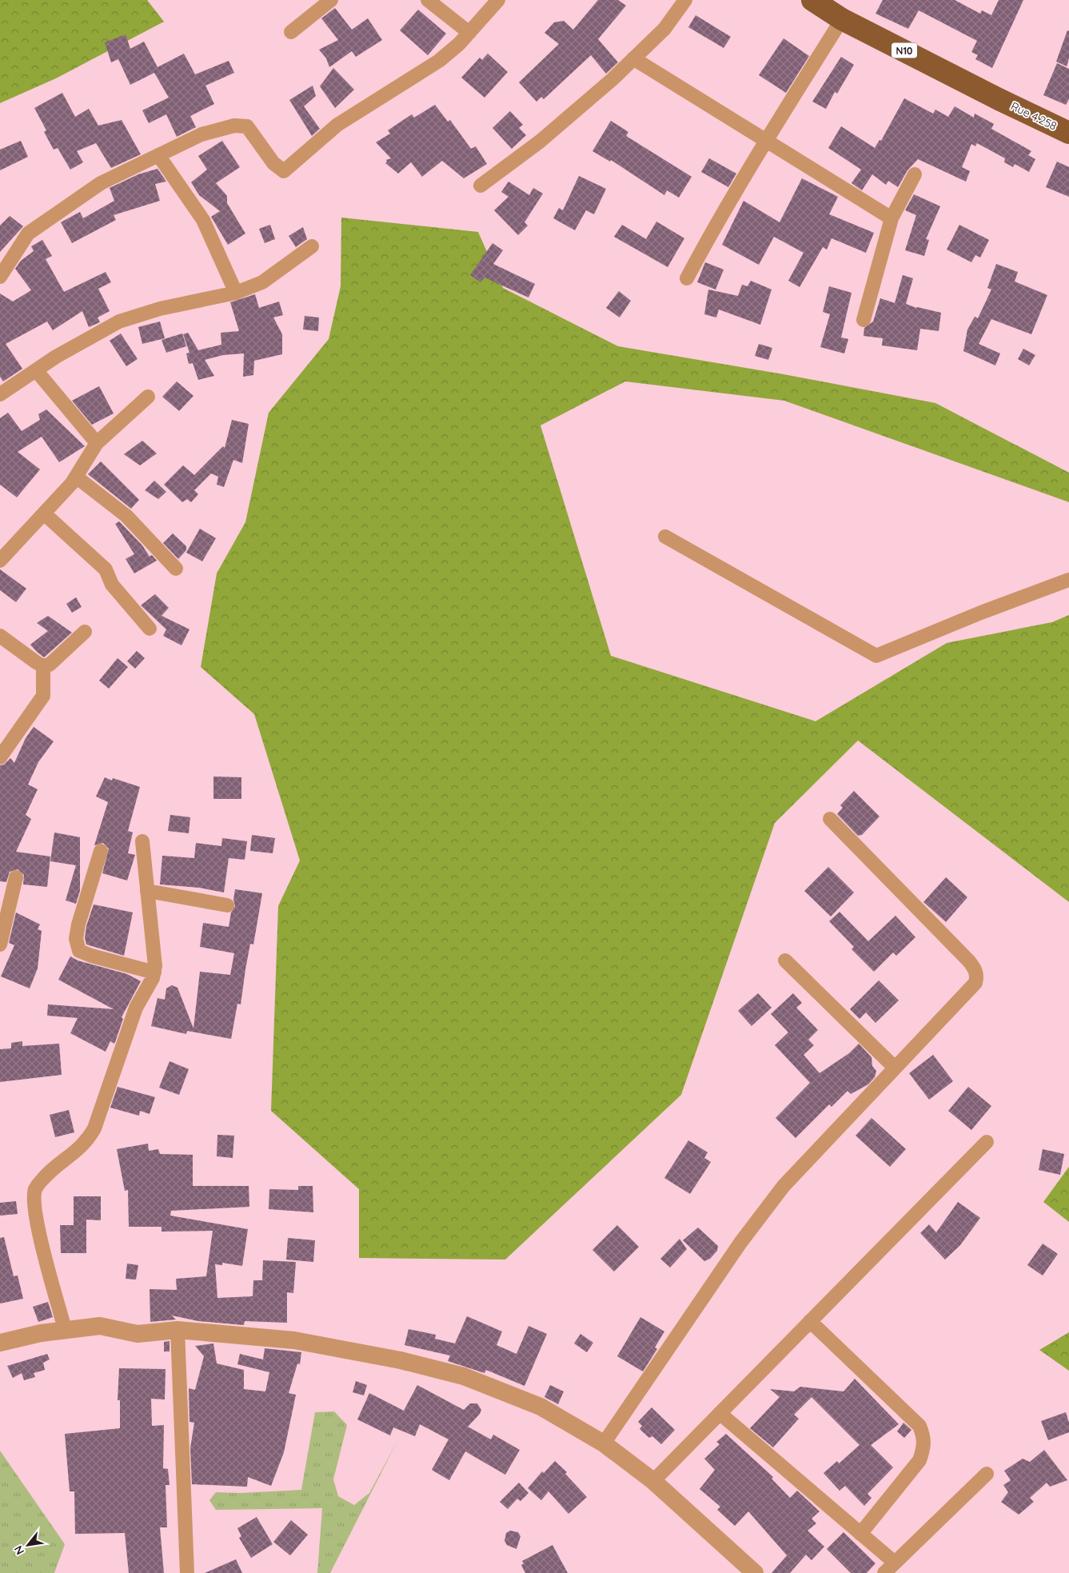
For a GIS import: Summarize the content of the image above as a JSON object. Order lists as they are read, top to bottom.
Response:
{
  "streets": {
    "highway": ["N10", "Rue 4.258"]
  },
  "crossings": [
    ["N10", "Rue 4.258"]
  ],
  "north": "bottom left"
}
